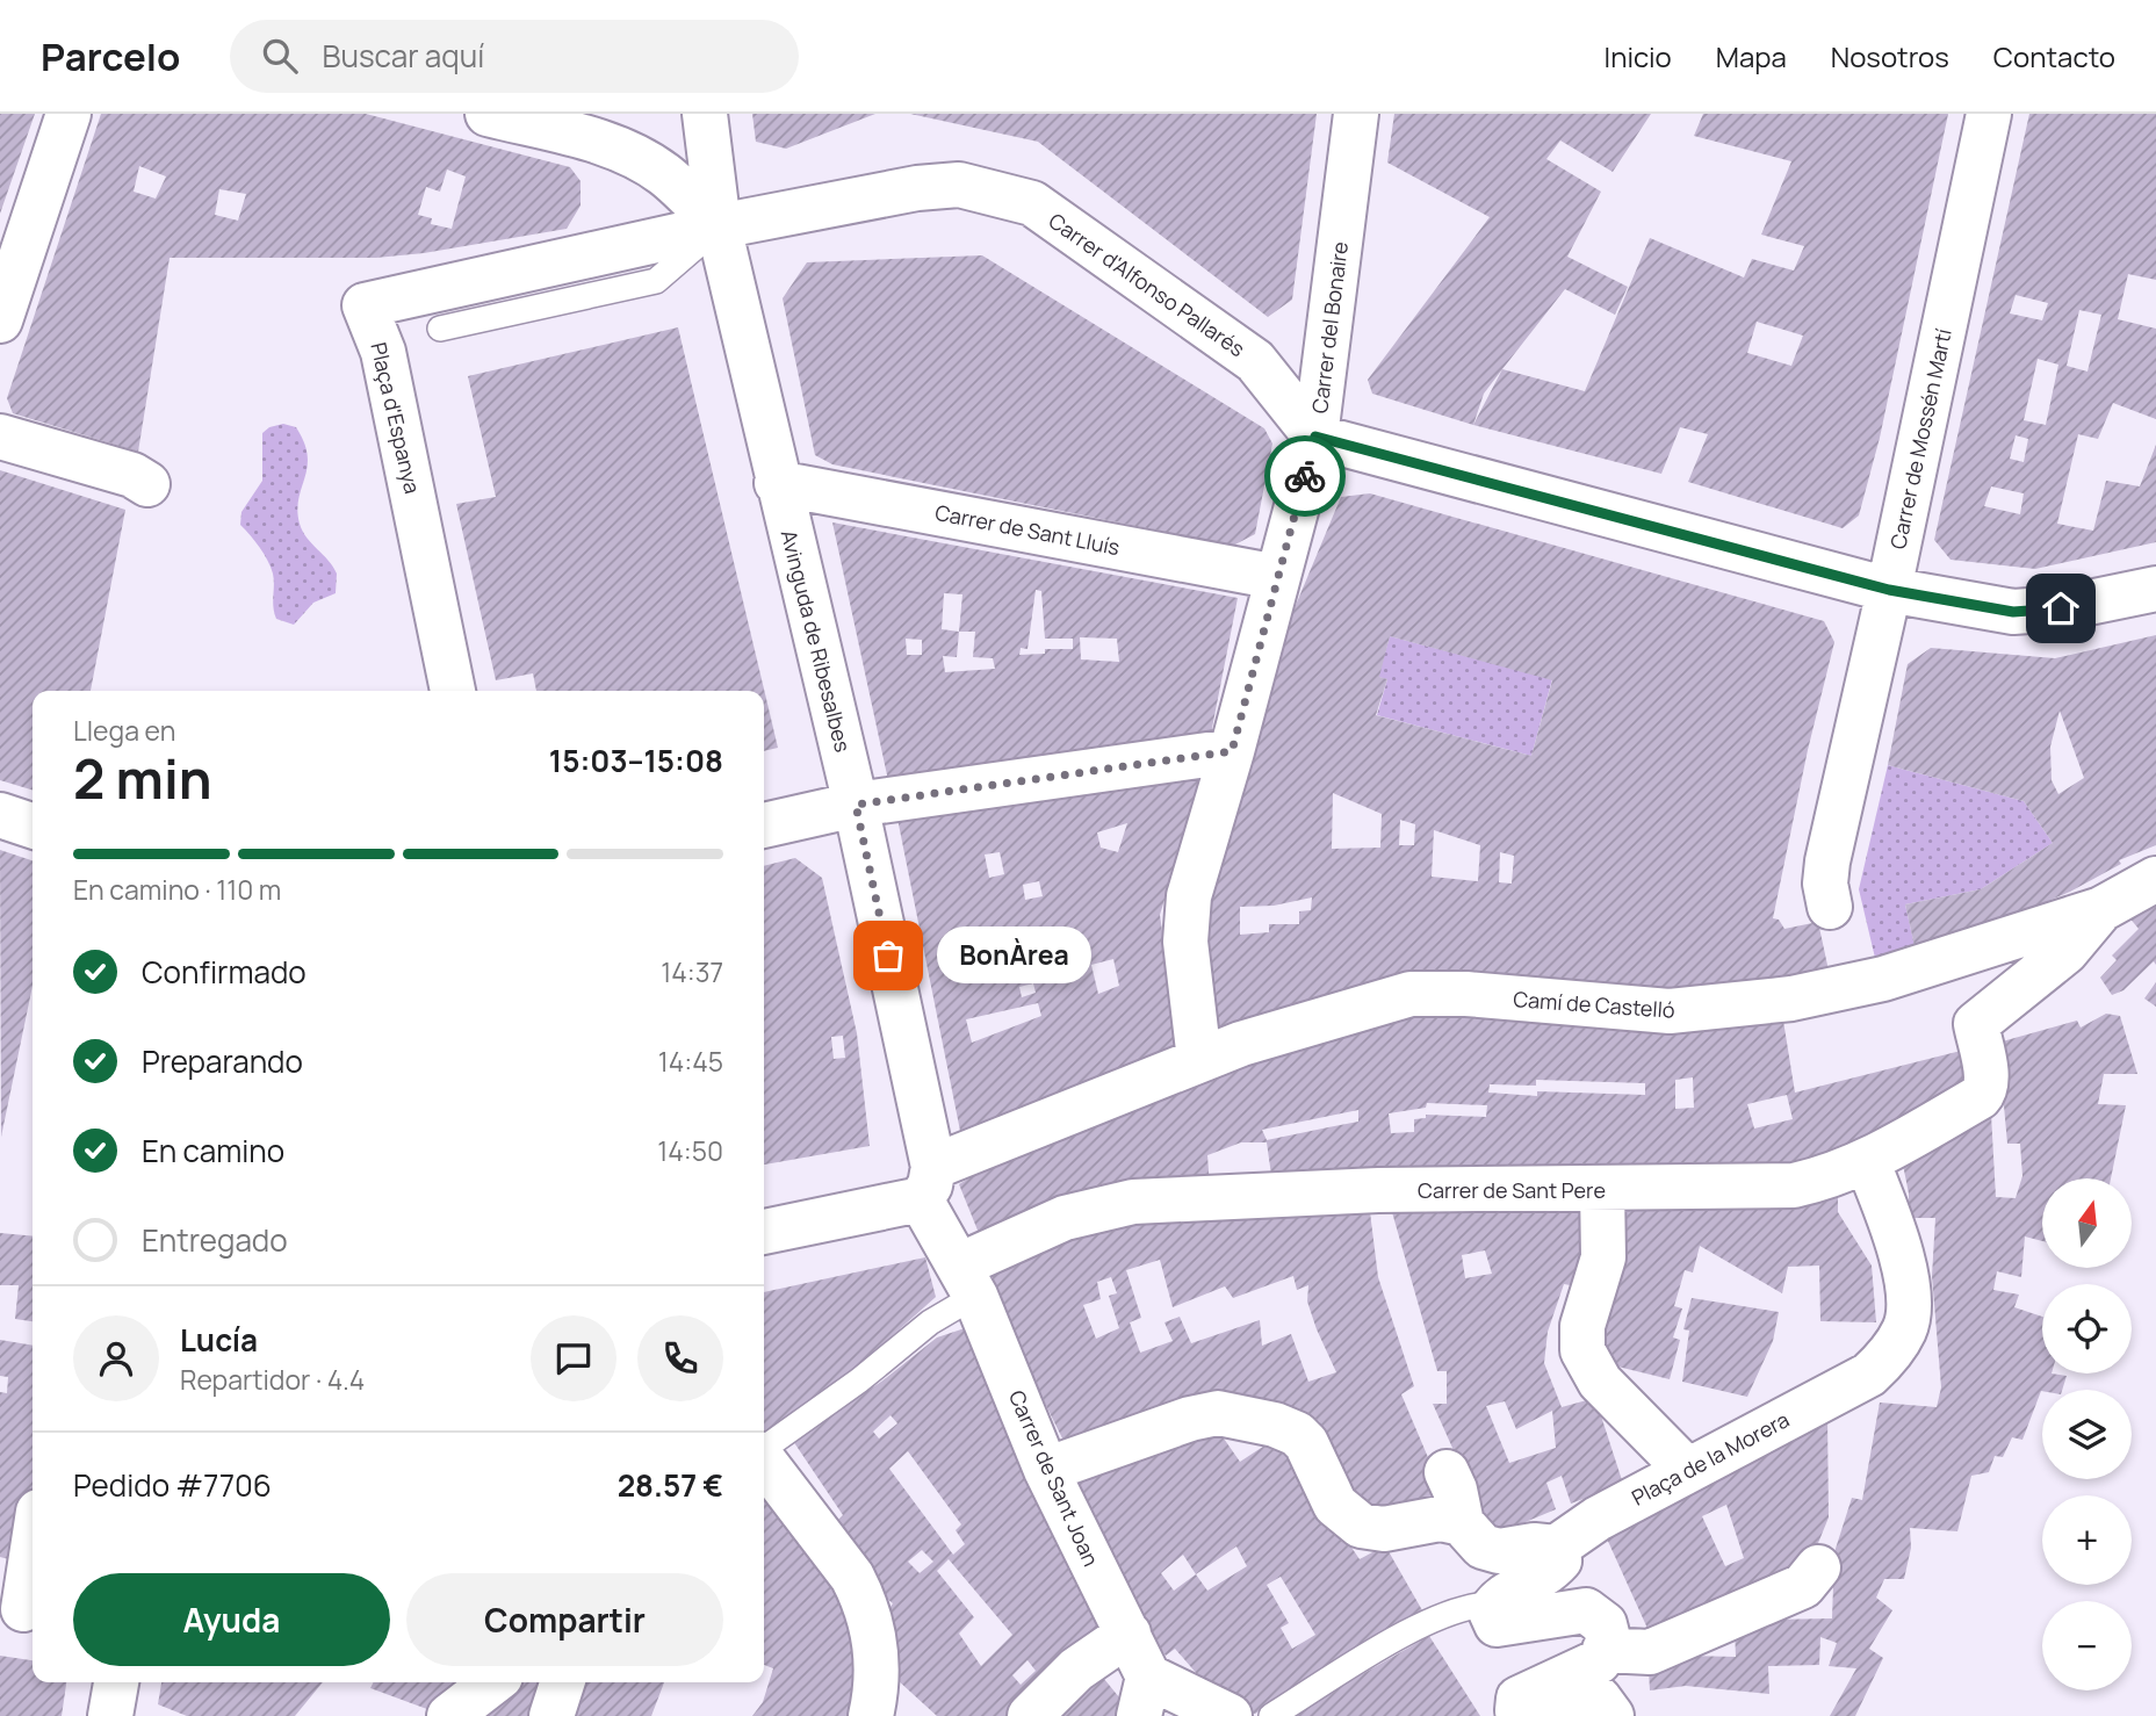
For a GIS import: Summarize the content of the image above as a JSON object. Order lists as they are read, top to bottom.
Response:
{
  "streets": {
    "street": [
      "Carrer d'Alfonso Pallarés",
      "Carrer del Bonaire",
      "Plaça d'Espanya",
      "Carrer de Mossén Martí",
      "Carrer de Sant Lluís",
      "Avinguda de Ribesalbes",
      "Camí de Castelló",
      "Carrer de Sant Pere",
      "Plaça de la Morera",
      "Carrer de Sant Joan"
    ]
  },
  "crossings": [
    ["Carrer d'Alfonso Pallarés", "Carrer del Bonaire"],
    ["Carrer d'Alfonso Pallarés", "Plaça d'Espanya"],
    ["Carrer d'Alfonso Pallarés", "Avinguda de Ribesalbes"],
    ["Carrer del Bonaire", "Carrer de Sant Lluís"],
    ["Carrer del Bonaire", "Camí de Castelló"],
    ["Plaça d'Espanya", "Avinguda de Ribesalbes"],
    ["Carrer de Sant Lluís", "Avinguda de Ribesalbes"],
    ["Avinguda de Ribesalbes", "Camí de Castelló"],
    ["Avinguda de Ribesalbes", "Carrer de Sant Joan"],
    ["Camí de Castelló", "Carrer de Sant Pere"],
    ["Camí de Castelló", "Carrer de Sant Joan"],
    ["Carrer de Sant Pere", "Plaça de la Morera"],
    ["Carrer de Sant Pere", "Carrer de Sant Joan"]
  ],
  "places": ["BonÀrea"],
  "north": "top",
  "page": {
    "header": "Parcelo",
    "search": "Buscar aquí",
    "nav": [
      "Inicio",
      "Mapa",
      "Nosotros",
      "Contacto"
    ],
    "heading": ["2 min", "Llega en", "15:03–15:08"],
    "panel": [
      "Lucía",
      "Repartidor · 4.4",
      "Pedido #7706",
      "28.57 €"
    ],
    "bar": "En camino · 110 m",
    "bubble": "BonÀrea",
    "list": [
      ["Confirmado", "14:37"],
      ["Preparando", "14:45"],
      ["En camino", "14:50"],
      "Entregado"
    ],
    "map_buttons": ["+", "−"],
    "buttons": ["Ayuda", "Compartir"]
  }
}
